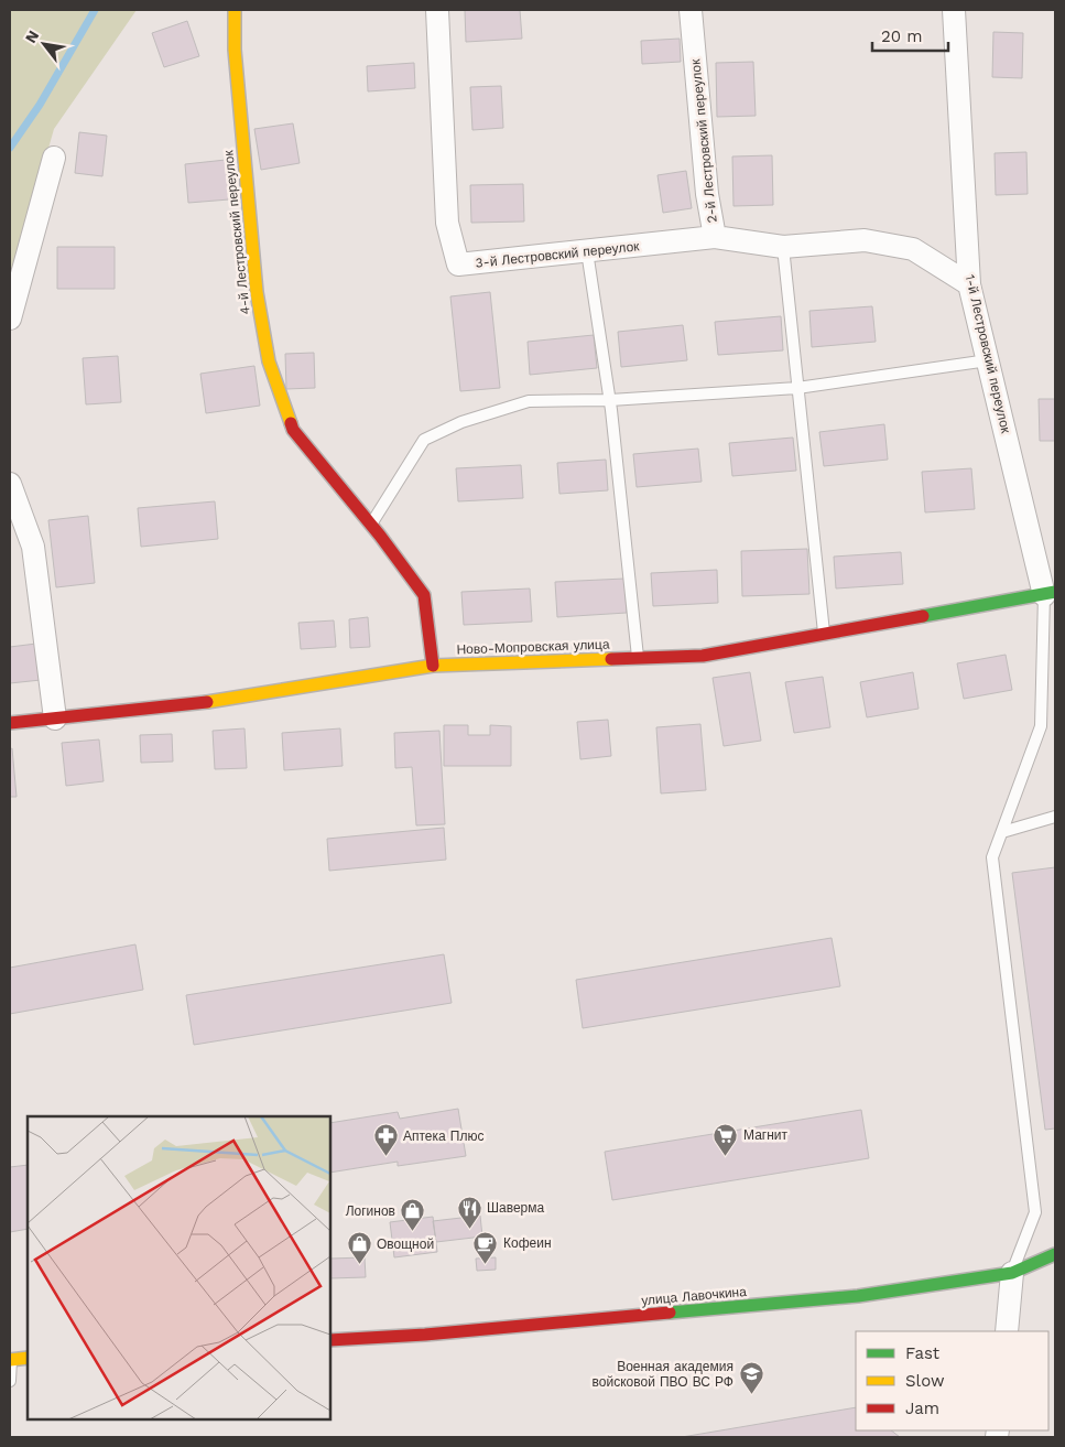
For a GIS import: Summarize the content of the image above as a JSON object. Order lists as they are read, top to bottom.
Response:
{
  "streets": {
    "street": [
      "2-й Лестровский переулок",
      "4-й Лестровский переулок",
      "3-й Лестровский переулок",
      "1-й Лестровский переулок",
      "Ново-Мопровская улица",
      "улица Лавочкина"
    ]
  },
  "crossings": [
    ["2-й Лестровский переулок", "3-й Лестровский переулок"],
    ["2-й Лестровский переулок", "1-й Лестровский переулок"],
    ["4-й Лестровский переулок", "Ново-Мопровская улица"],
    ["1-й Лестровский переулок", "Ново-Мопровская улица"]
  ],
  "places": {
    "supermarket": ["Магнит"],
    "pharmacy": ["Аптека Плюс"],
    "restaurant": ["Шаверма"],
    "shop": ["Логинов", "Овощной"],
    "cafe": ["Кофеин"],
    "school or university": ["Военная академия войсковой ПВО ВС РФ"]
  },
  "legend": ["Fast", "Slow", "Jam"],
  "scale_bar": "20 m",
  "north": "top left"
}
